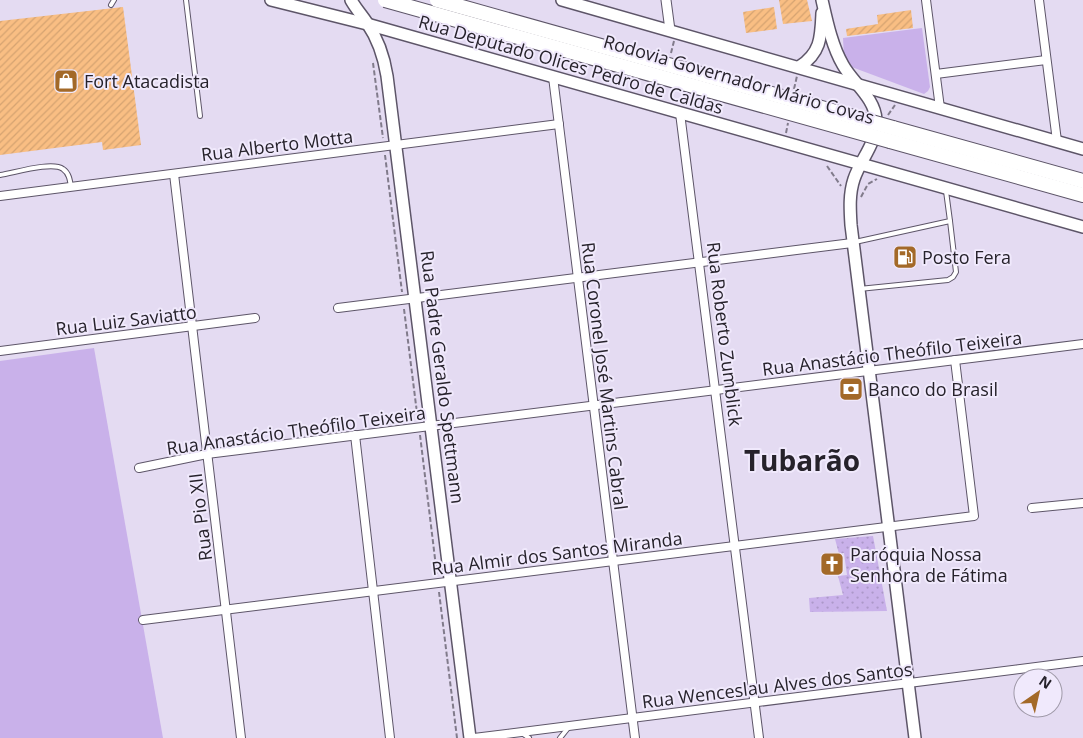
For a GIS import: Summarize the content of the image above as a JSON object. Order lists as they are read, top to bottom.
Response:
{
  "streets": {
    "highway": ["Rodovia Governador Mário Covas"],
    "main road": ["Rua Deputado Olices Pedro de Caldas", "Rua Padre Geraldo Spettmann"],
    "street": [
      "Rua Alberto Motta",
      "Rua Luiz Saviatto",
      "Rua Roberto Zumblick",
      "Rua Anastácio Theófilo Teixeira",
      "Rua Coronel José Martins Cabral",
      "Rua Pio XII",
      "Rua Almir dos Santos Miranda",
      "Rua Wenceslau Alves dos Santos"
    ]
  },
  "crossings": [
    ["Rua Deputado Olices Pedro de Caldas", "Rua Roberto Zumblick"],
    ["Rua Deputado Olices Pedro de Caldas", "Rua Coronel José Martins Cabral"],
    ["Rua Deputado Olices Pedro de Caldas", "Rua Padre Geraldo Spettmann"],
    ["Rua Alberto Motta", "Rua Coronel José Martins Cabral"],
    ["Rua Alberto Motta", "Rua Padre Geraldo Spettmann"],
    ["Rua Alberto Motta", "Rua Pio XII"],
    ["Rua Luiz Saviatto", "Rua Pio XII"],
    ["Rua Roberto Zumblick", "Rua Anastácio Theófilo Teixeira"],
    ["Rua Roberto Zumblick", "Rua Almir dos Santos Miranda"],
    ["Rua Roberto Zumblick", "Rua Wenceslau Alves dos Santos"],
    ["Rua Anastácio Theófilo Teixeira", "Rua Coronel José Martins Cabral"],
    ["Rua Anastácio Theófilo Teixeira", "Rua Padre Geraldo Spettmann"],
    ["Rua Anastácio Theófilo Teixeira", "Rua Pio XII"],
    ["Rua Anastácio Theófilo Teixeira", "Rua Almir dos Santos Miranda"],
    ["Rua Coronel José Martins Cabral", "Rua Almir dos Santos Miranda"],
    ["Rua Coronel José Martins Cabral", "Rua Wenceslau Alves dos Santos"],
    ["Rua Padre Geraldo Spettmann", "Rua Almir dos Santos Miranda"],
    ["Rua Pio XII", "Rua Almir dos Santos Miranda"]
  ],
  "districts": ["Tubarão"],
  "places": {
    "shop": ["Fort Atacadista"],
    "fuel station": ["Posto Fera"],
    "bank": ["Banco do Brasil"],
    "church": ["Paróquia Nossa Senhora de Fátima"]
  },
  "north": "top right"
}
